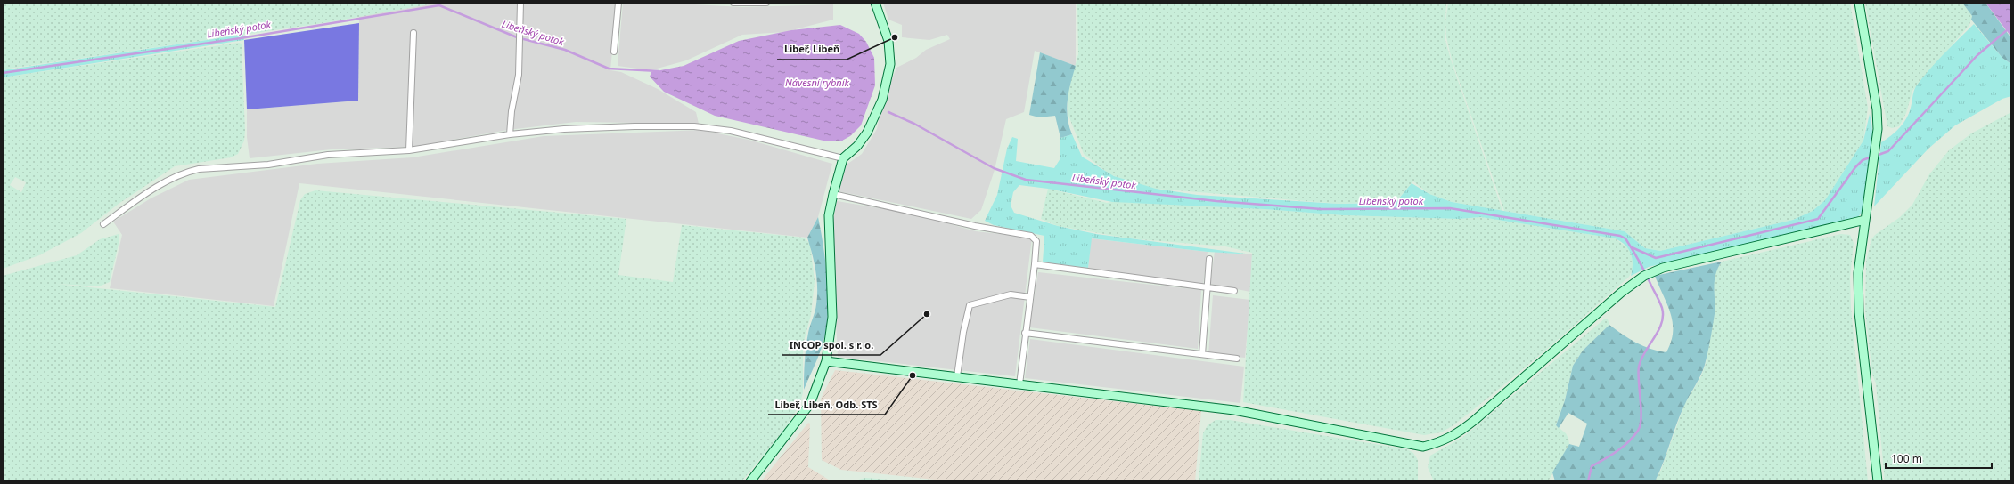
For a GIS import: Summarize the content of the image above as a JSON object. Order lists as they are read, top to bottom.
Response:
{
  "water": ["Libeňský potok", "Návesní rybník"],
  "places": ["Libeř, Libeň", "INCOP spol. s r. o.", "Libeř, Libeň, Odb. STS"],
  "scale_bar": "100 m"
}
